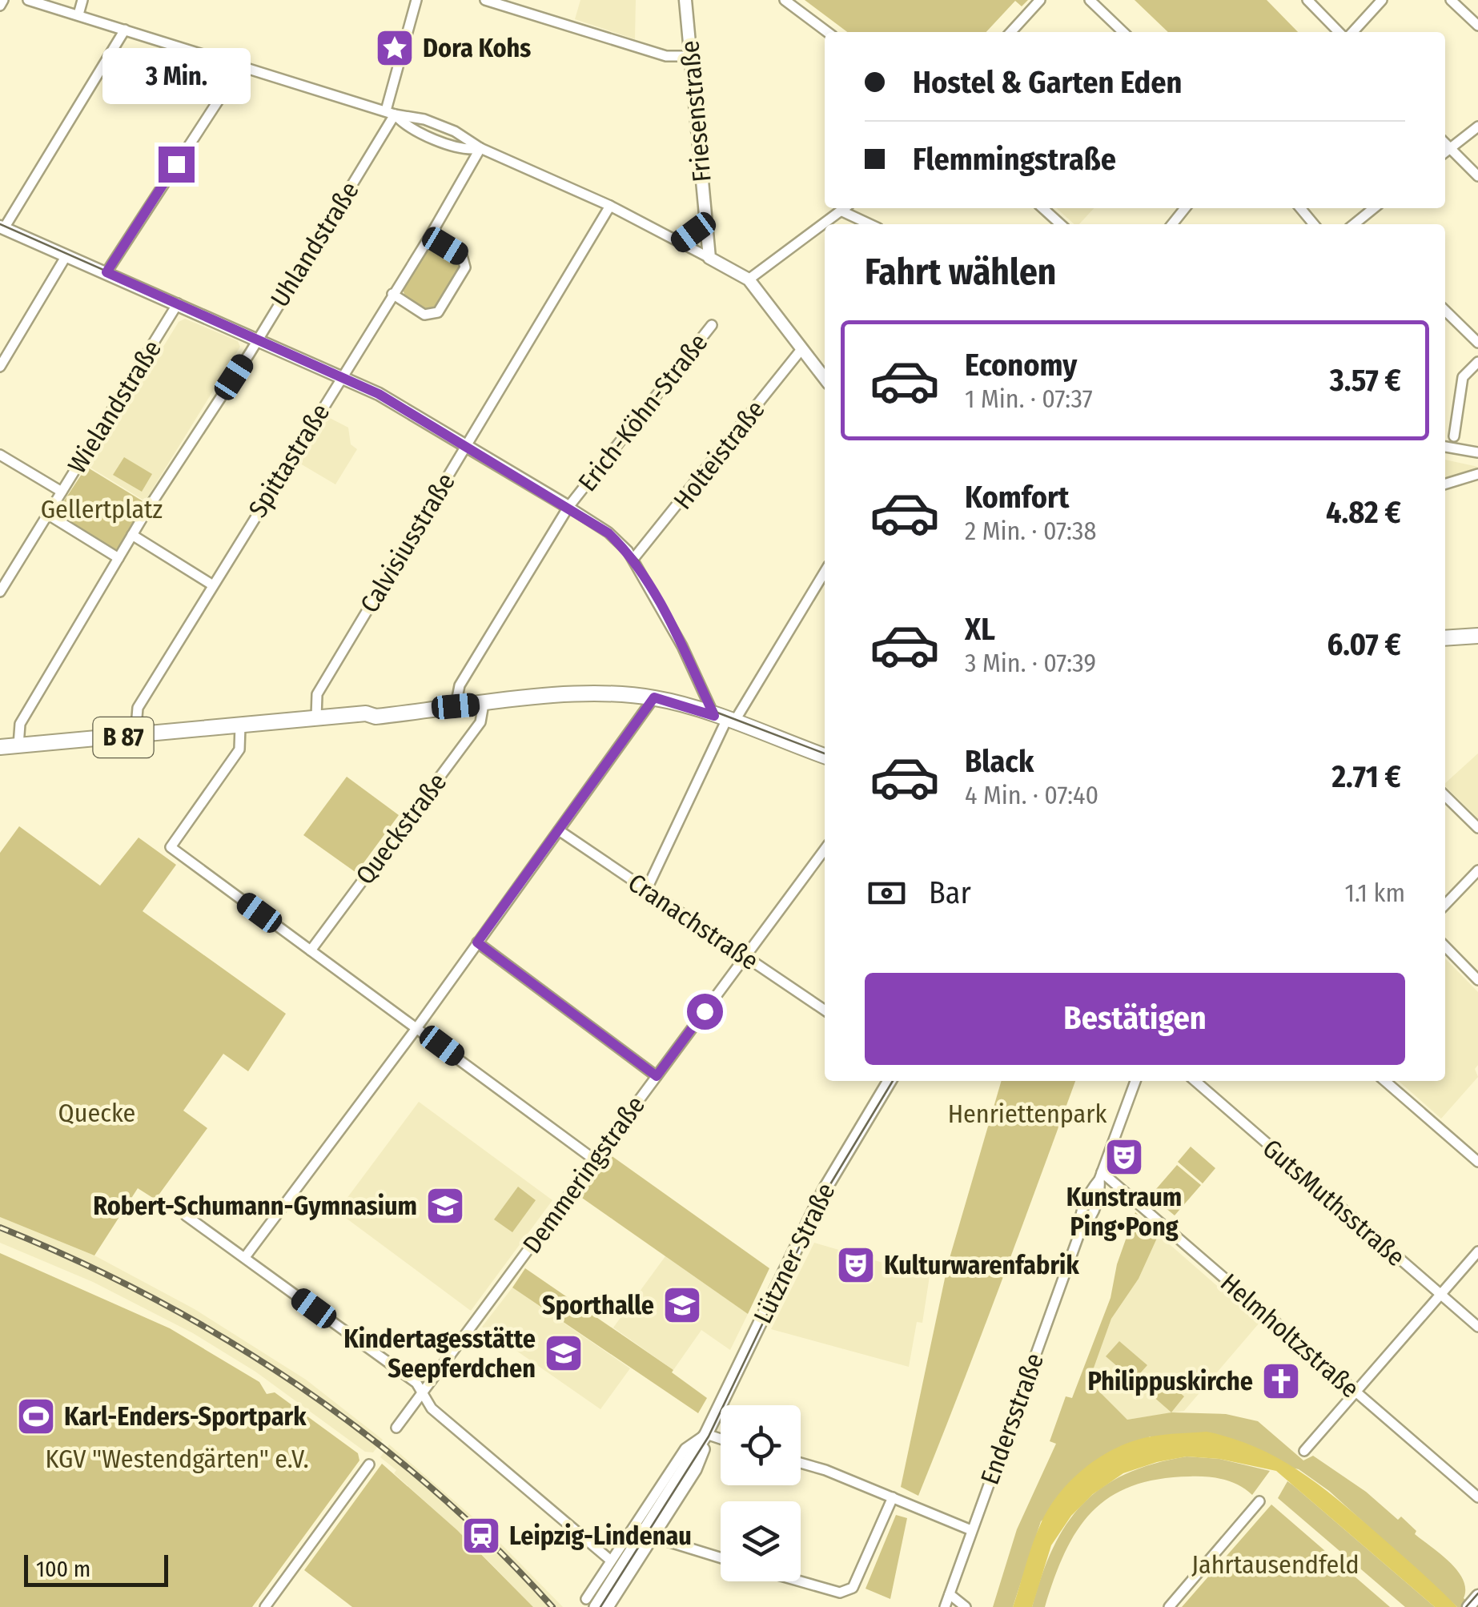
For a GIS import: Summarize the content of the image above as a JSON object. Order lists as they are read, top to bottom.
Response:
{
  "streets": {
    "main road": ["B 87", "Lützner Straße"],
    "street": [
      "Friesenstraße",
      "Uhlandstraße",
      "Wielandstraße",
      "Erich-Köhn-Straße",
      "Holteistraße",
      "Spittastraße",
      "Calvisiusstraße",
      "Queckstraße",
      "Cranachstraße",
      "Demmeringstraße",
      "GutsMuthsstraße",
      "Helmholtzstraße",
      "Endersstraße"
    ]
  },
  "crossings": [
    ["Uhlandstraße", "B 87"],
    ["Erich-Köhn-Straße", "B 87"],
    ["Spittastraße", "B 87"],
    ["Calvisiusstraße", "B 87"],
    ["B 87", "Queckstraße"],
    ["Cranachstraße", "Demmeringstraße"],
    ["Helmholtzstraße", "Endersstraße"]
  ],
  "parks": [
    "Gellertplatz",
    "Quecke",
    "Henriettenpark",
    "KGV \"Westendgärten\" e.V.",
    "Jahrtausendfeld"
  ],
  "places": {
    "place": ["Dora Kohs"],
    "theatre": ["Kunstraum Ping•Pong", "Kulturwarenfabrik"],
    "school or university": ["Robert-Schumann-Gymnasium", "Sporthalle", "Kindertagesstätte Seepferdchen"],
    "church": ["Philippuskirche"],
    "sports": ["Karl-Enders-Sportpark"],
    "station": ["Leipzig-Lindenau"]
  },
  "scale_bar": "100 m",
  "page": {
    "banner": ["Hostel & Garten Eden", "Flemmingstraße"],
    "bubble": "3 Min.",
    "heading": "Fahrt wählen",
    "list": [
      {
        "name": "Economy",
        "note": "1 Min. · 07:37",
        "value": "3.57 €"
      },
      {
        "name": "Komfort",
        "note": "2 Min. · 07:38",
        "value": "4.82 €"
      },
      {
        "name": "XL",
        "note": "3 Min. · 07:39",
        "value": "6.07 €"
      },
      {
        "name": "Black",
        "note": "4 Min. · 07:40",
        "value": "2.71 €"
      }
    ],
    "pay": ["Bar", "1.1 km"],
    "buttons": "Bestätigen",
    "scale": "100 m"
  }
}
